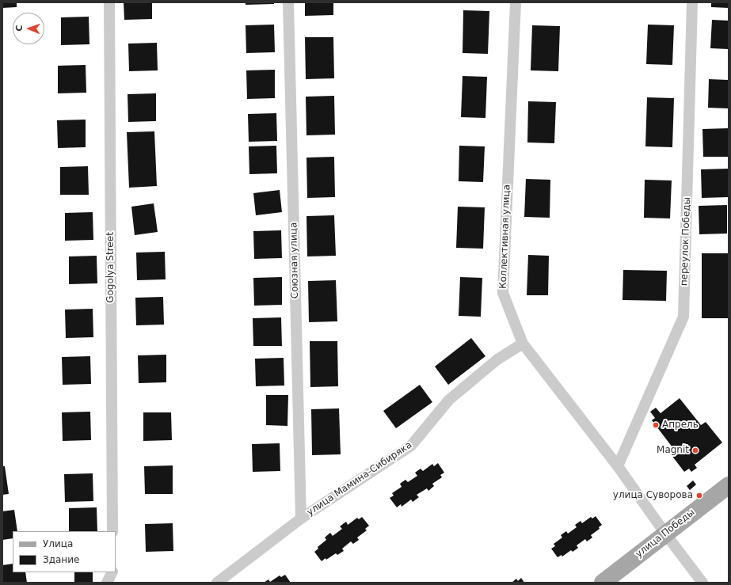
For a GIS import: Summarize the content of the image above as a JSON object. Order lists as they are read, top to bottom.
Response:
{
  "streets": {
    "main road": ["улица Победы"],
    "street": [
      "Коллективная улица",
      "переулок Победы",
      "Союзная улица",
      "Gogolya Street",
      "улица Мамина-Сибиряка"
    ]
  },
  "crossings": [
    ["Коллективная улица", "переулок Победы"],
    ["Коллективная улица", "улица Мамина-Сибиряка"],
    ["Коллективная улица", "улица Победы"],
    ["Союзная улица", "улица Мамина-Сибиряка"]
  ],
  "places": ["Апрель", "Magnit", "улица Суворова"],
  "legend": ["Улица", "Здание"],
  "north": "left"
}
